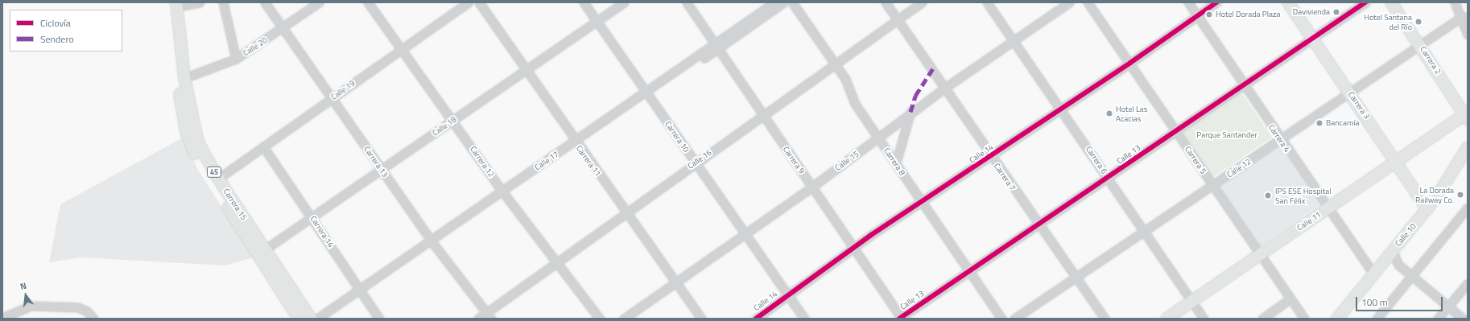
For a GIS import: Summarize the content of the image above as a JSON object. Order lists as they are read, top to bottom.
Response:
{
  "streets": {
    "main road": [
      "Carrera 2",
      "Carrera 3",
      "45",
      "Carrera 15",
      "Calle 11",
      "Calle 10"
    ],
    "street": [
      "Calle 20",
      "Calle 19",
      "Calle 18",
      "Carrera 10",
      "Carrera 4",
      "Calle 14",
      "Calle 13",
      "Calle 16",
      "Carrera 9",
      "Carrera 6",
      "Carrera 5",
      "Calle 17",
      "Carrera 11",
      "Calle 15",
      "Carrera 13",
      "Carrera 12",
      "Carrera 8",
      "Calle 12",
      "Carrera 7",
      "Carrera 14"
    ]
  },
  "crossings": [
    ["Calle 20", "Carrera 13"],
    ["Calle 20", "Carrera 15"],
    ["Carrera 2", "Calle 12"],
    ["Carrera 2", "Calle 11"],
    ["Calle 19", "Carrera 13"],
    ["Calle 19", "Carrera 12"],
    ["Calle 19", "Carrera 15"],
    ["Calle 19", "Carrera 14"],
    ["Carrera 3", "Calle 13"],
    ["Carrera 3", "Calle 12"],
    ["Carrera 3", "Calle 11"],
    ["Carrera 3", "Calle 10"],
    ["Calle 18", "Carrera 10"],
    ["Calle 18", "Carrera 11"],
    ["Calle 18", "Carrera 13"],
    ["Calle 18", "Carrera 12"],
    ["Calle 18", "Carrera 15"],
    ["Calle 18", "Carrera 14"],
    ["Carrera 10", "Calle 14"],
    ["Carrera 10", "Calle 16"],
    ["Carrera 10", "Calle 17"],
    ["Carrera 10", "Calle 15"],
    ["Carrera 4", "Calle 14"],
    ["Carrera 4", "Calle 13"],
    ["Carrera 4", "Calle 12"],
    ["Carrera 4", "Calle 11"],
    ["Carrera 4", "Calle 10"],
    ["Calle 14", "Carrera 9"],
    ["Calle 14", "Carrera 6"],
    ["Calle 14", "Carrera 5"],
    ["Calle 14", "Carrera 8"],
    ["Calle 14", "Carrera 7"],
    ["Calle 13", "Carrera 9"],
    ["Calle 13", "Carrera 6"],
    ["Calle 13", "Carrera 5"],
    ["Calle 13", "Carrera 8"],
    ["Calle 13", "Carrera 7"],
    ["Calle 16", "Carrera 9"],
    ["Calle 16", "Carrera 11"],
    ["Calle 16", "Carrera 13"],
    ["Calle 16", "Carrera 12"],
    ["Calle 16", "Carrera 8"],
    ["Calle 16", "Carrera 7"],
    ["Carrera 9", "Calle 17"],
    ["Carrera 9", "Calle 15"],
    ["Carrera 6", "Calle 15"],
    ["Carrera 6", "Calle 12"],
    ["Carrera 6", "Calle 11"],
    ["Carrera 5", "Calle 12"],
    ["Carrera 5", "Calle 11"],
    ["Calle 17", "Carrera 11"],
    ["Calle 17", "Carrera 13"],
    ["Calle 17", "Carrera 12"],
    ["Calle 17", "Carrera 14"],
    ["Carrera 11", "Calle 15"],
    ["Calle 15", "Carrera 8"],
    ["Calle 15", "Carrera 7"],
    ["Calle 12", "Carrera 7"]
  ],
  "parks": ["Parque Santander"],
  "places": [
    "Davivienda",
    "Hotel Dorada Plaza",
    "Hotel Santana del Río",
    "Hotel Las Acacias",
    "Bancamía",
    "La Dorada Railway Co.",
    "IPS ESE Hospital San Félix"
  ],
  "legend": ["Ciclovía", "Sendero"],
  "scale_bar": "100 m",
  "north": "top"
}
